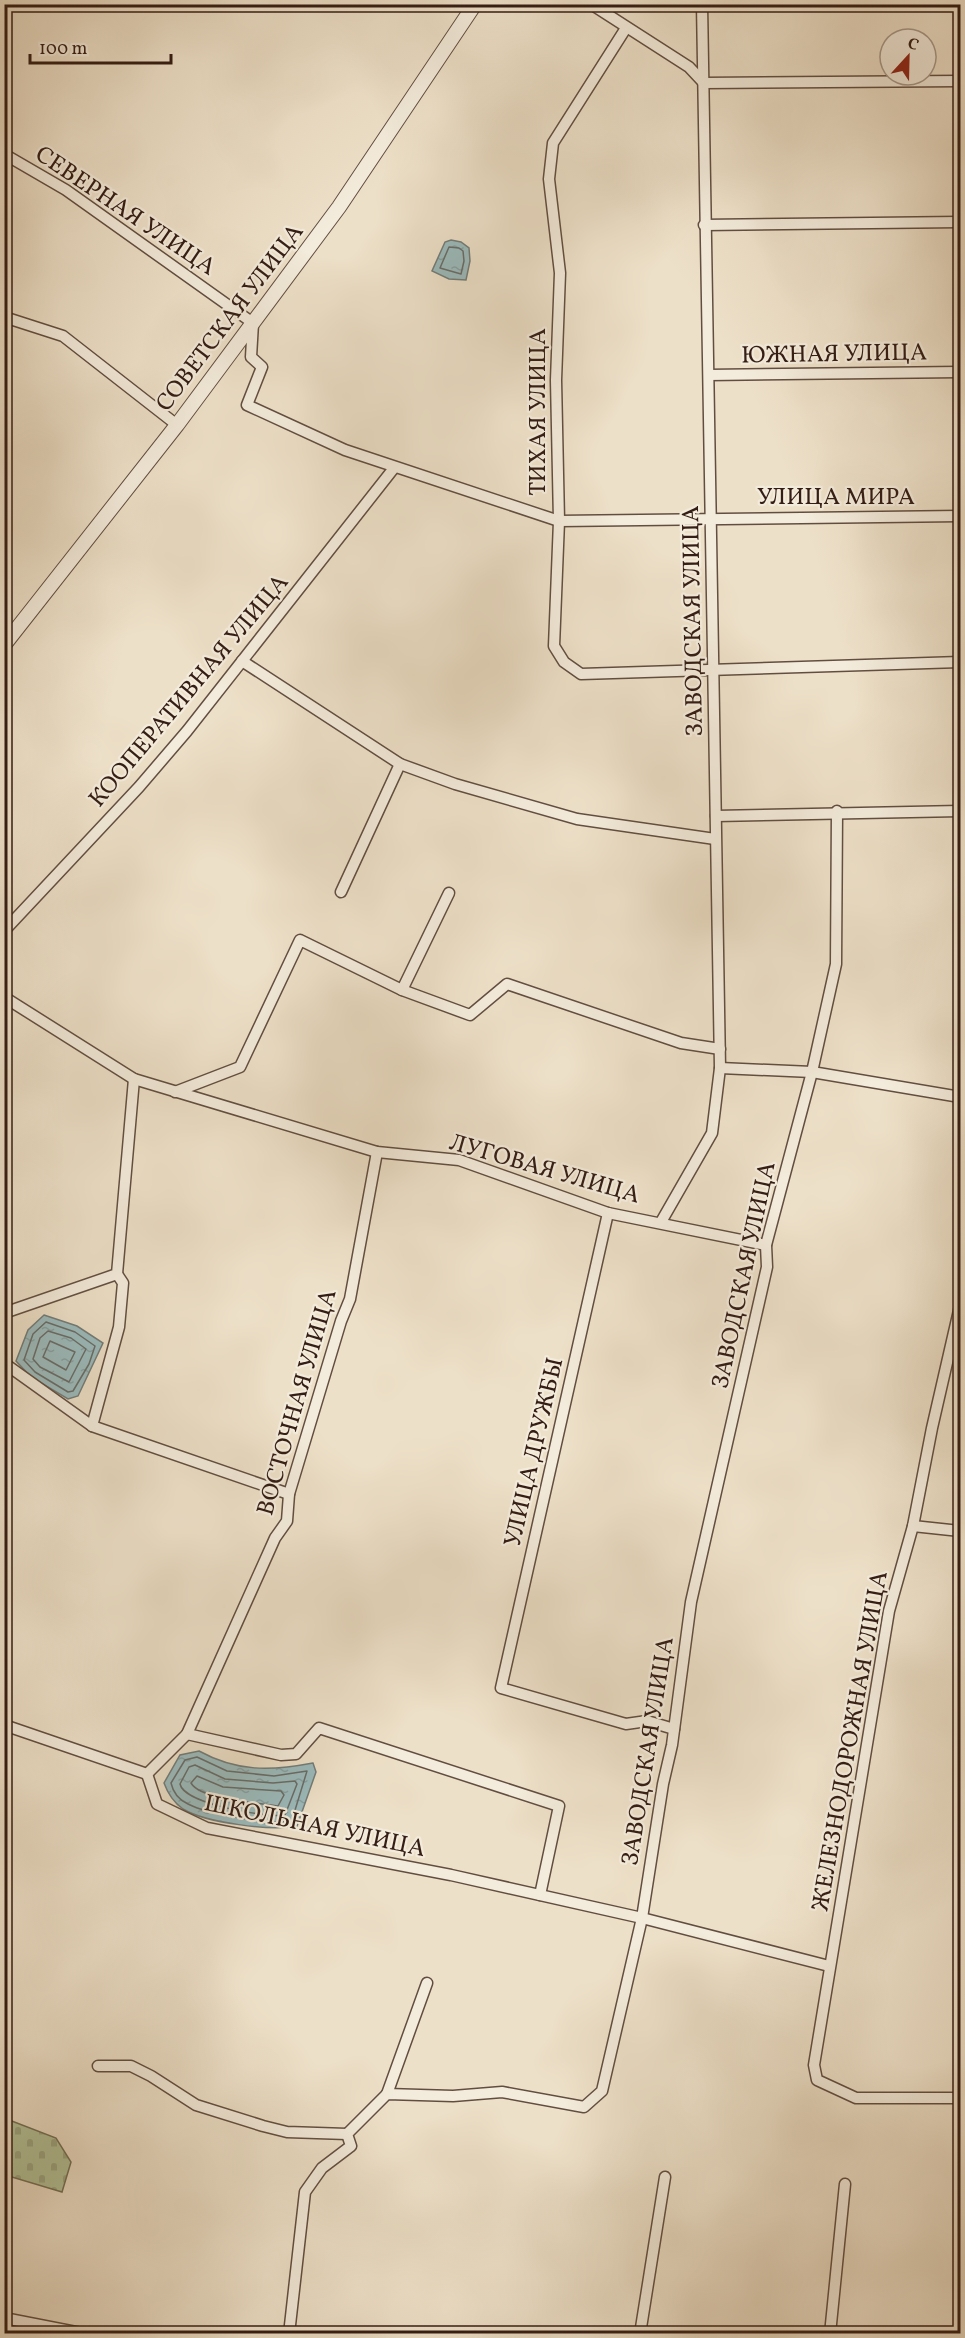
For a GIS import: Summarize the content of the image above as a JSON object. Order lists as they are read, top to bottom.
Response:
{
  "streets": {
    "street": [
      "СЕВЕРНАЯ УЛИЦА",
      "СОВЕТСКАЯ УЛИЦА",
      "ЮЖНАЯ УЛИЦА",
      "ТИХАЯ УЛИЦА",
      "УЛИЦА МИРА",
      "ЗАВОДСКАЯ УЛИЦА",
      "КООПЕРАТИВНАЯ УЛИЦА",
      "ЛУГОВАЯ УЛИЦА",
      "ВОСТОЧНАЯ УЛИЦА",
      "УЛИЦА ДРУЖБЫ",
      "ЖЕЛЕЗНОДОРОЖНАЯ УЛИЦА",
      "ШКОЛЬНАЯ УЛИЦА"
    ]
  },
  "crossings": [
    ["СЕВЕРНАЯ УЛИЦА", "СОВЕТСКАЯ УЛИЦА"],
    ["ЮЖНАЯ УЛИЦА", "ЗАВОДСКАЯ УЛИЦА"],
    ["ТИХАЯ УЛИЦА", "ЗАВОДСКАЯ УЛИЦА"],
    ["УЛИЦА МИРА", "ЗАВОДСКАЯ УЛИЦА"],
    ["ЗАВОДСКАЯ УЛИЦА", "ЛУГОВАЯ УЛИЦА"],
    ["ЗАВОДСКАЯ УЛИЦА", "УЛИЦА ДРУЖБЫ"],
    ["ЗАВОДСКАЯ УЛИЦА", "ШКОЛЬНАЯ УЛИЦА"],
    ["ЛУГОВАЯ УЛИЦА", "ВОСТОЧНАЯ УЛИЦА"],
    ["ЛУГОВАЯ УЛИЦА", "УЛИЦА ДРУЖБЫ"],
    ["ВОСТОЧНАЯ УЛИЦА", "ШКОЛЬНАЯ УЛИЦА"],
    ["ЖЕЛЕЗНОДОРОЖНАЯ УЛИЦА", "ШКОЛЬНАЯ УЛИЦА"]
  ],
  "scale_bar": "100 m",
  "north": "top"
}
